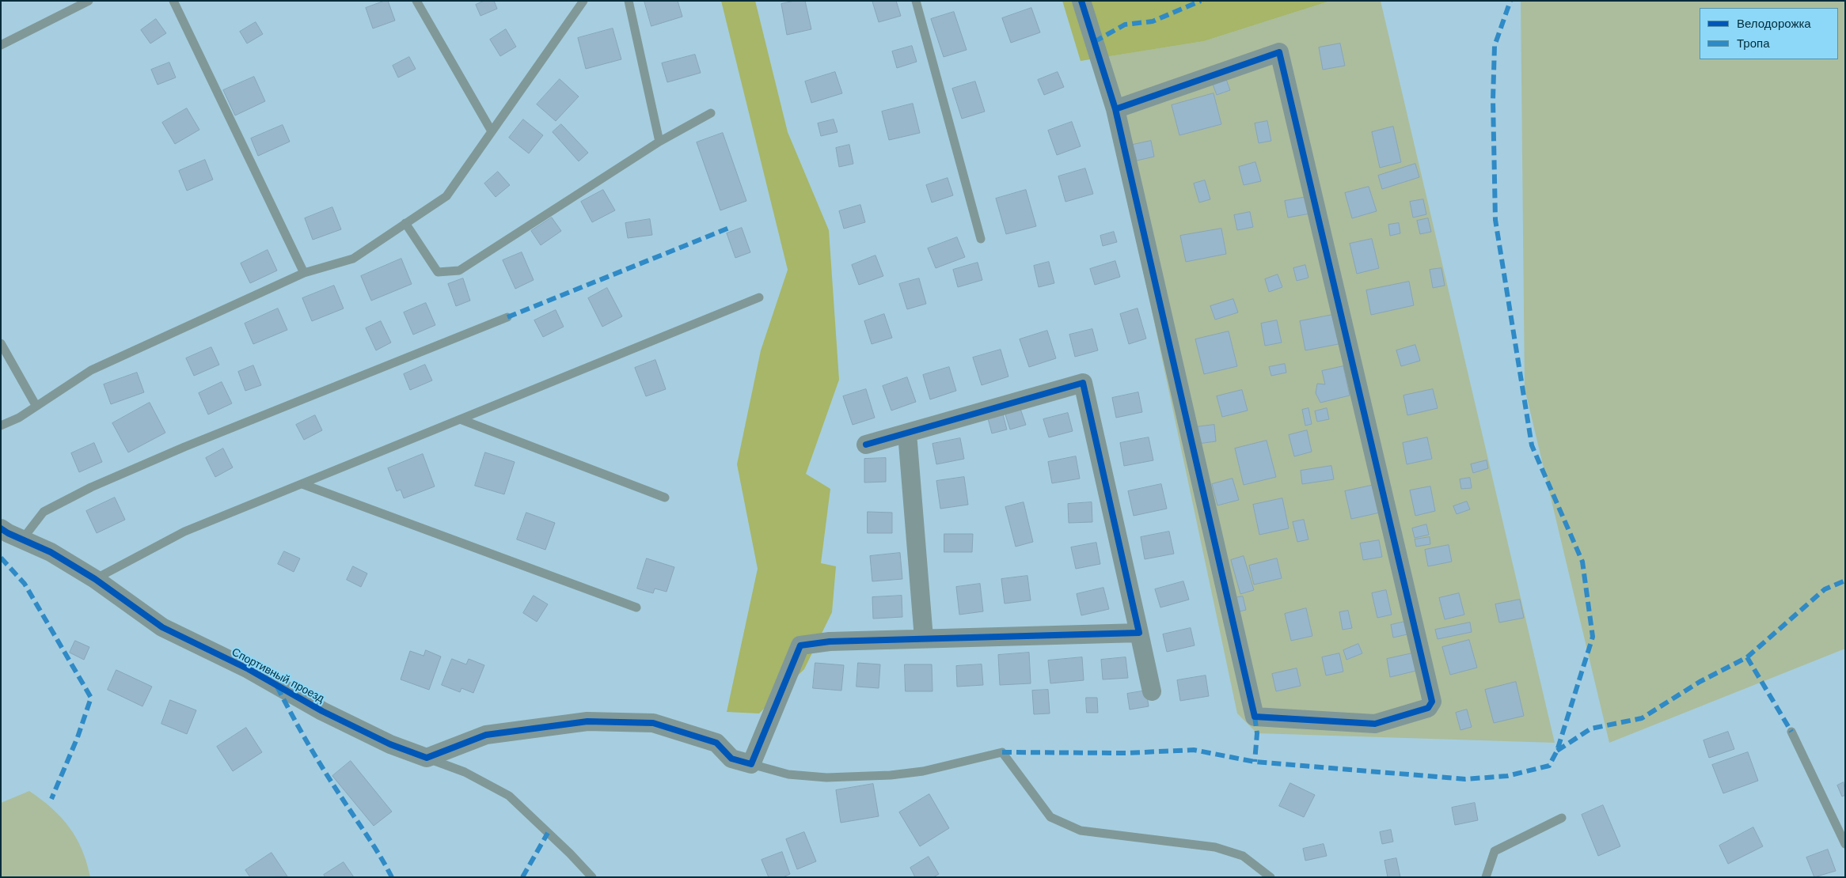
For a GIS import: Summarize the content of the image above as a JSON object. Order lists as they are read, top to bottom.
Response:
{
  "streets": {
    "street": ["Спортивный проезд"]
  },
  "legend": ["Велодорожка", "Тропа"]
}
